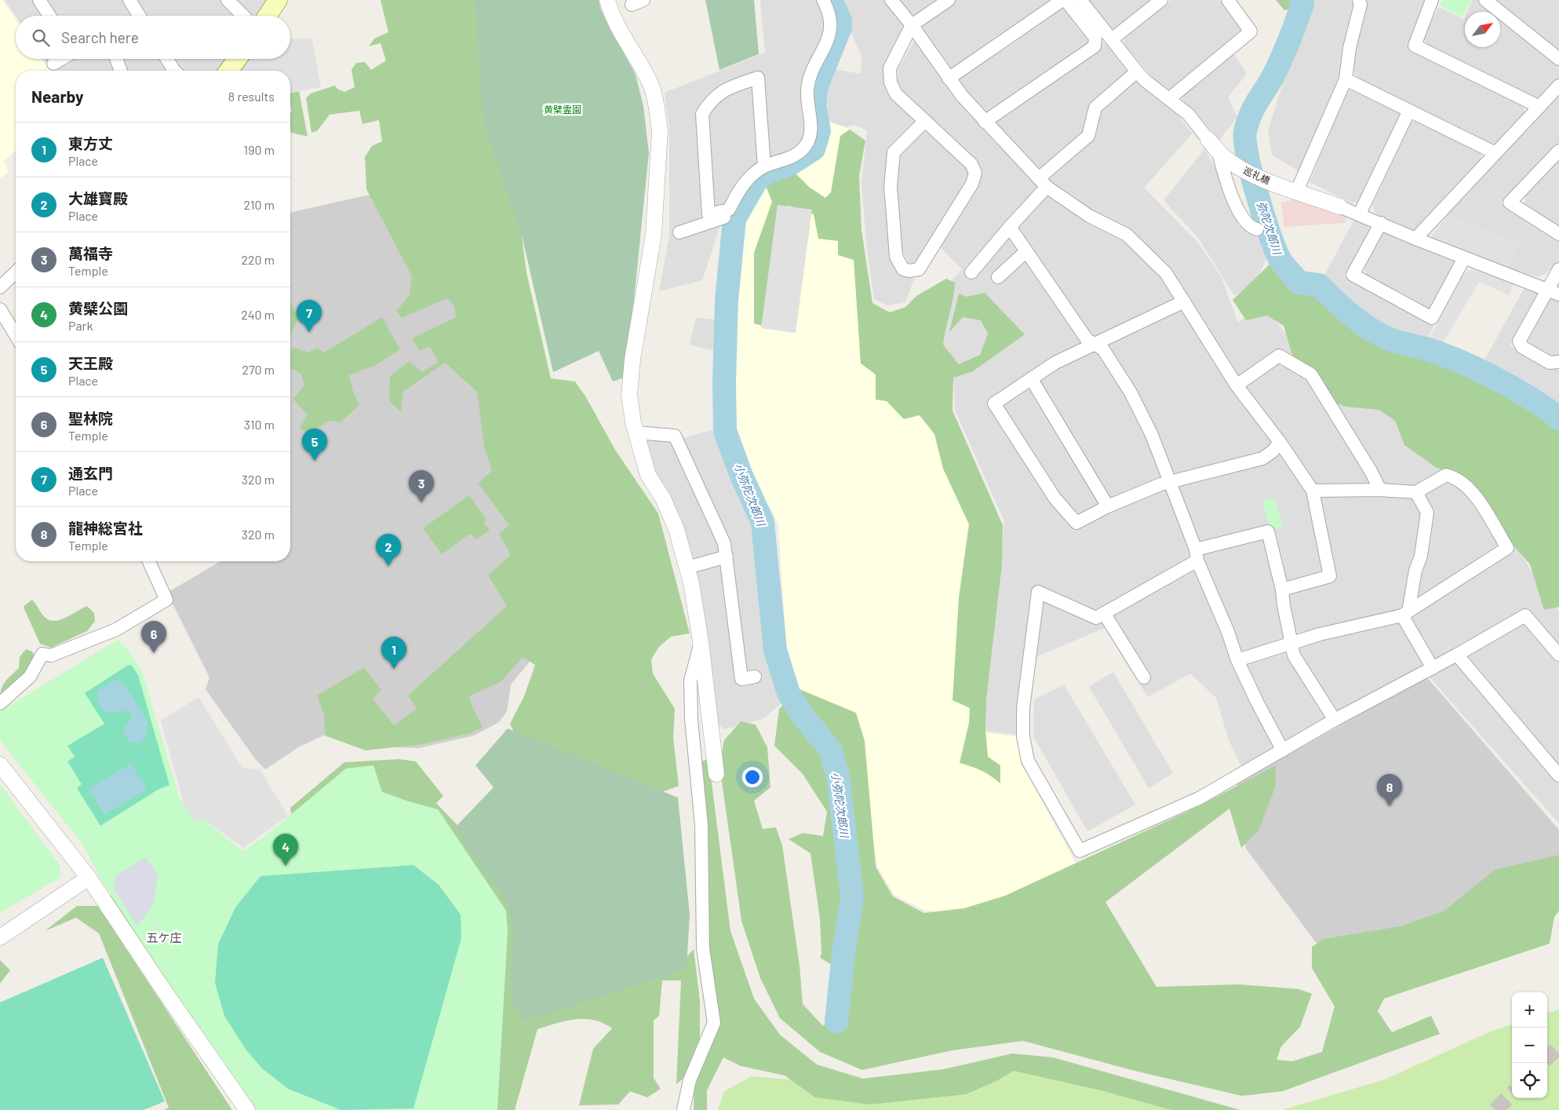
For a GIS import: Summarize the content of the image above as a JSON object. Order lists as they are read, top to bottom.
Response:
{
  "streets": {
    "street": ["巡礼橋"]
  },
  "districts": ["五ケ庄"],
  "water": ["弥陀次郎川", "小弥陀次郎川"],
  "parks": ["黄檗霊園"],
  "north": "top right",
  "page": {
    "search": "Search here",
    "heading": ["Nearby", "8 results"],
    "list": [
      {
        "mark": "1",
        "name": "東方丈",
        "note": "Place",
        "value": "190 m"
      },
      {
        "mark": "2",
        "name": "大雄寶殿",
        "note": "Place",
        "value": "210 m"
      },
      {
        "mark": "3",
        "name": "萬福寺",
        "note": "Temple",
        "value": "220 m"
      },
      {
        "mark": "4",
        "name": "黄檗公園",
        "note": "Park",
        "value": "240 m"
      },
      {
        "mark": "5",
        "name": "天王殿",
        "note": "Place",
        "value": "270 m"
      },
      {
        "mark": "6",
        "name": "聖林院",
        "note": "Temple",
        "value": "310 m"
      },
      {
        "mark": "7",
        "name": "通玄門",
        "note": "Place",
        "value": "320 m"
      },
      {
        "mark": "8",
        "name": "龍神総宮社",
        "note": "Temple",
        "value": "320 m"
      }
    ],
    "pins": [
      "7",
      "5",
      "3",
      "2",
      "6",
      "1",
      "8",
      "4"
    ],
    "map_buttons": ["+", "−"]
  }
}
